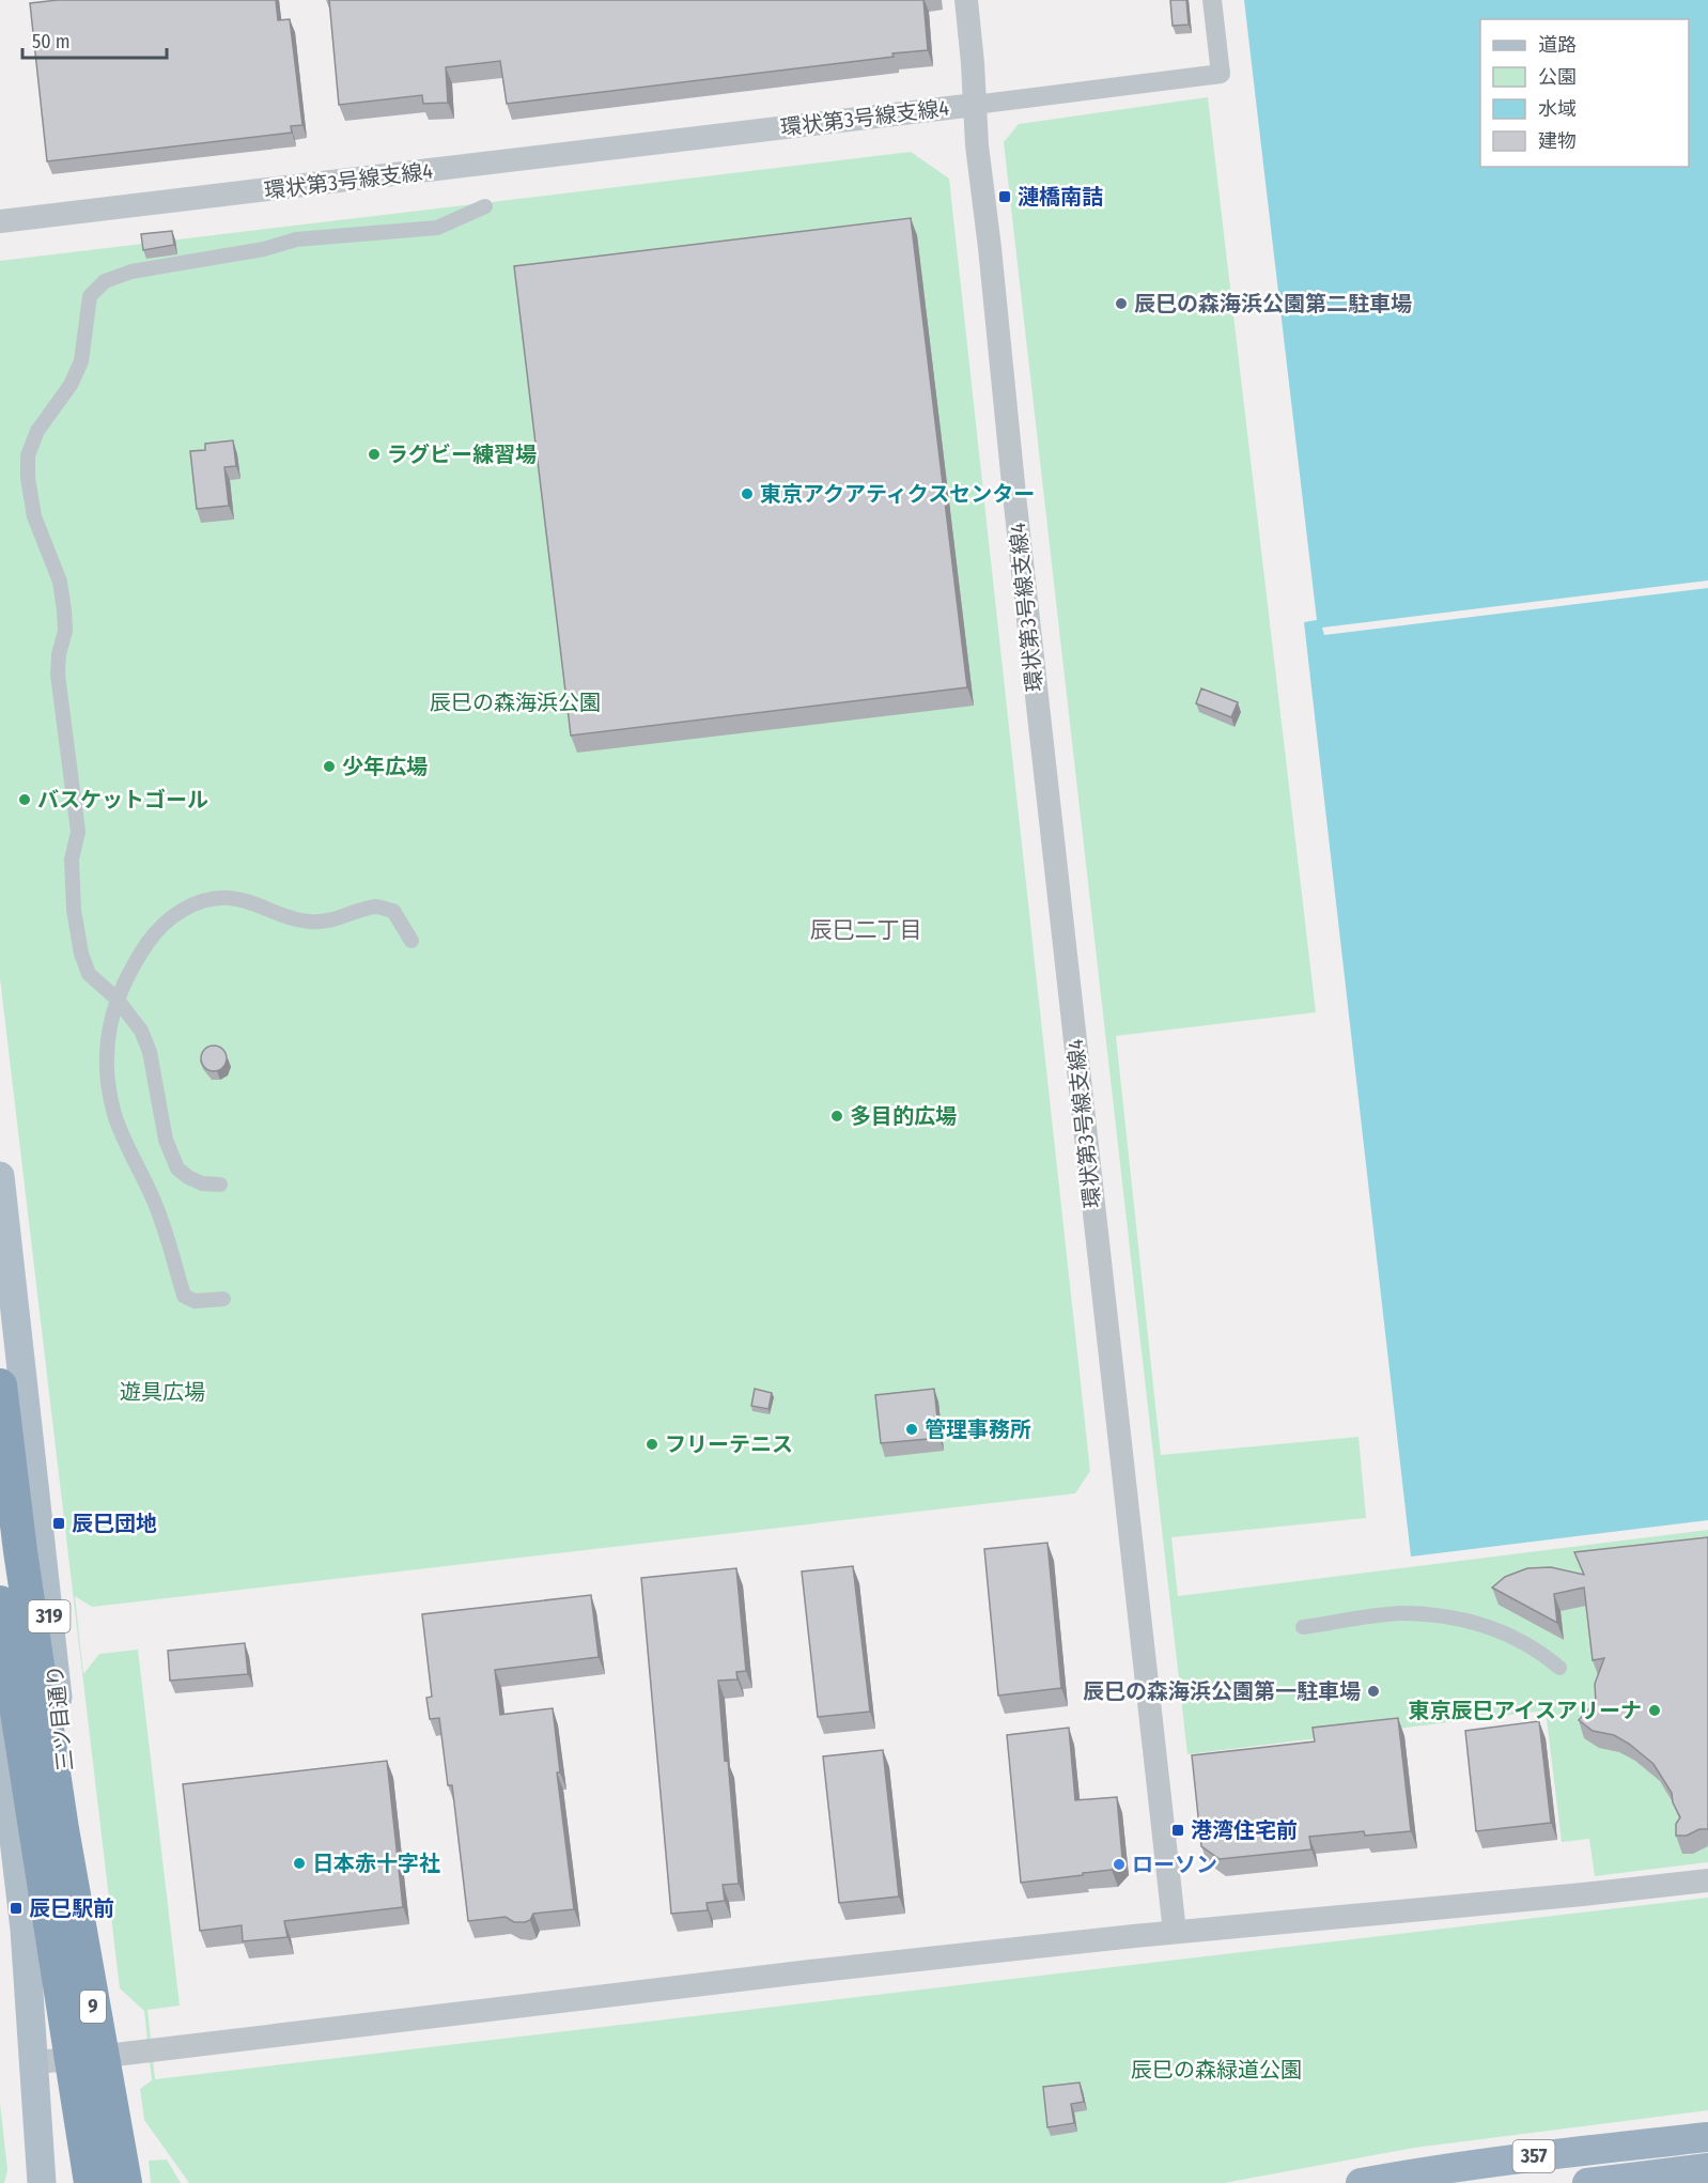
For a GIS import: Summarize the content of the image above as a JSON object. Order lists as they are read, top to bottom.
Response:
{
  "streets": {
    "highway": ["9", "357"],
    "main road": ["319", "三ツ目通り"],
    "street": ["環状第3号線支線4"]
  },
  "districts": ["辰巳二丁目"],
  "parks": ["辰巳の森海浜公園", "遊具広場", "辰巳の森緑道公園"],
  "places": {
    "transit": [
      "漣橋南詰",
      "辰巳団地",
      "港湾住宅前",
      "辰巳駅前"
    ],
    "other": [
      "辰巳の森海浜公園第二駐車場",
      "ラグビー練習場",
      "東京アクアティクスセンター",
      "少年広場",
      "バスケットゴール",
      "多目的広場",
      "管理事務所",
      "フリーテニス",
      "辰巳の森海浜公園第一駐車場",
      "東京辰巳アイスアリーナ",
      "日本赤十字社",
      "ローソン"
    ]
  },
  "legend": [
    "道路",
    "公園",
    "水域",
    "建物"
  ],
  "scale_bar": "50 m"
}
